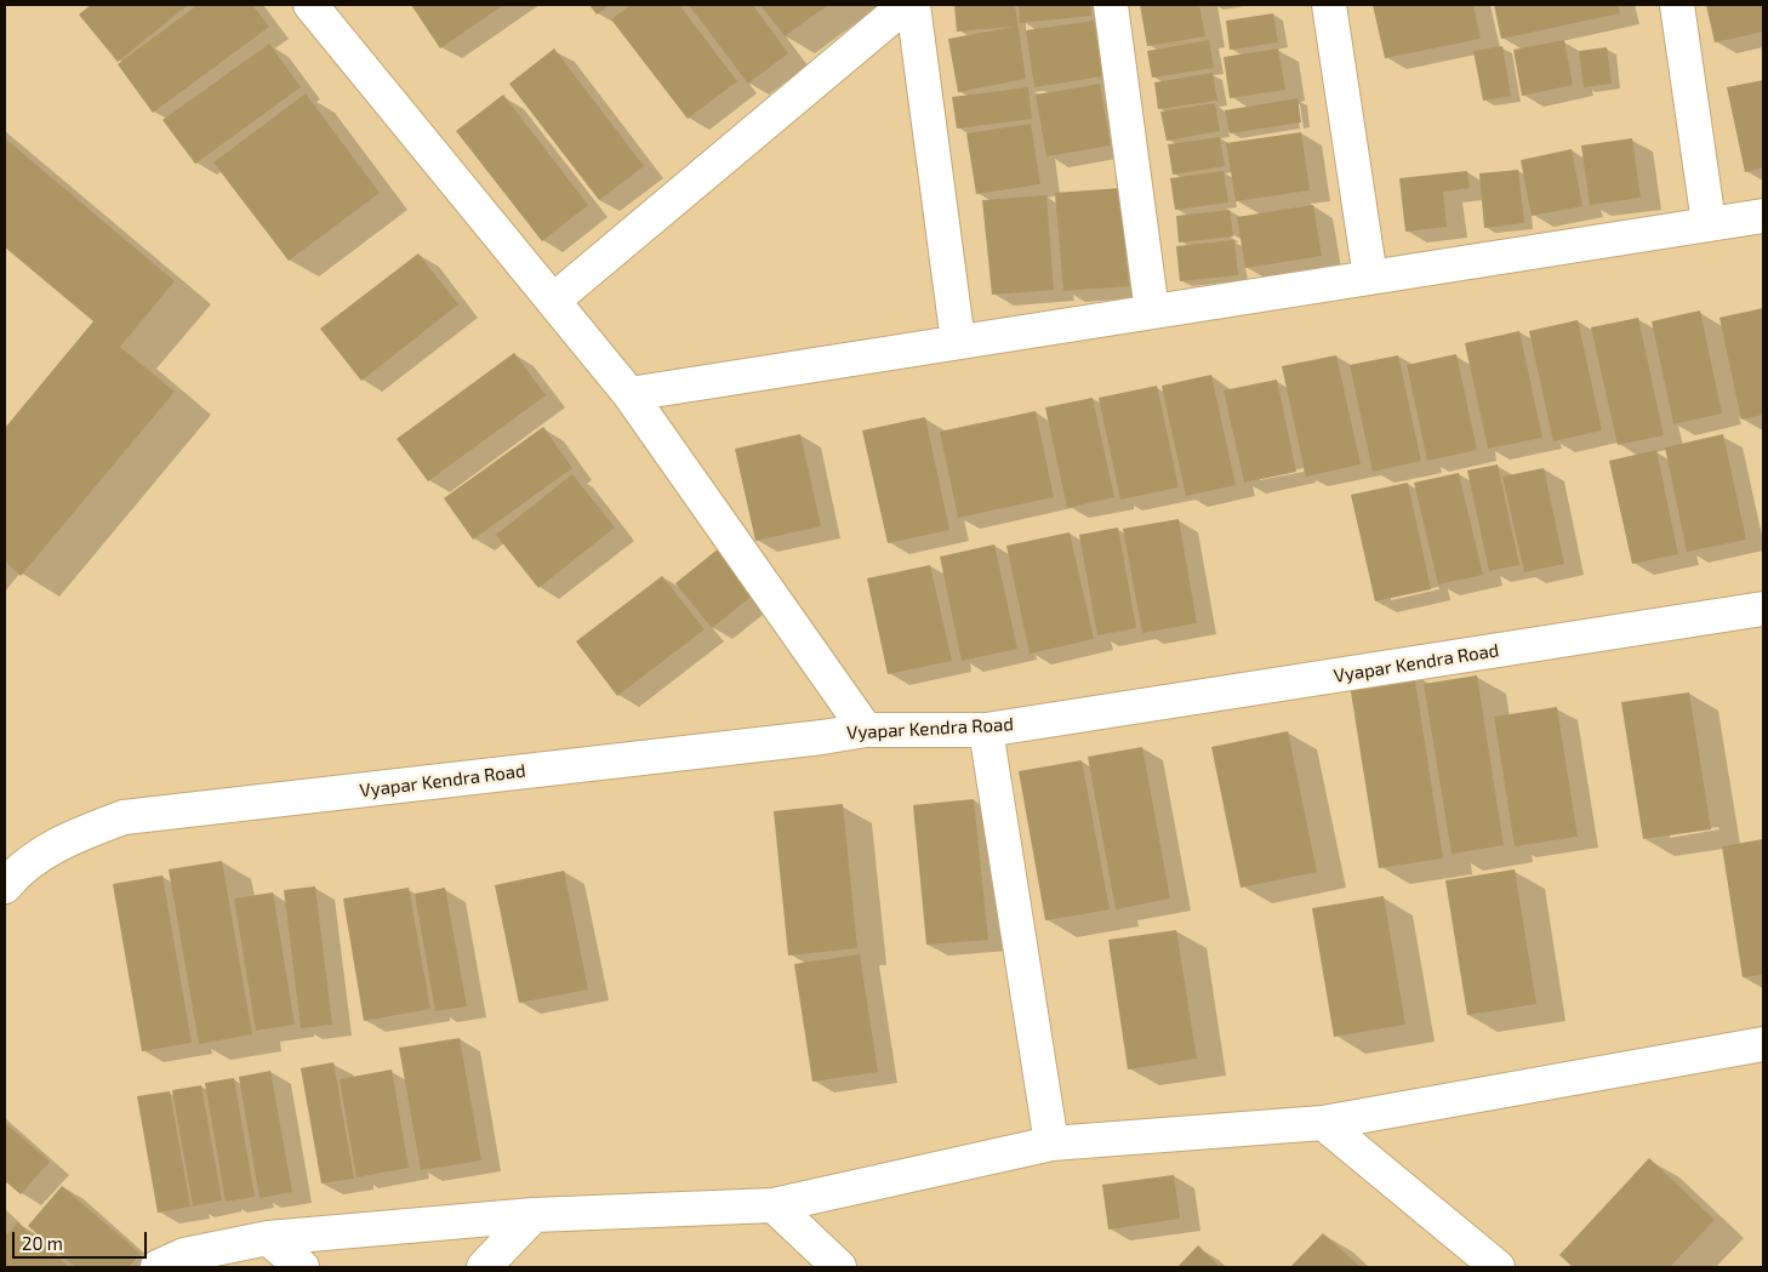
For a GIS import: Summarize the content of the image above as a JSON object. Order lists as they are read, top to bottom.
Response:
{
  "streets": {
    "street": ["Vyapar Kendra Road"]
  },
  "scale_bar": "20 m"
}
